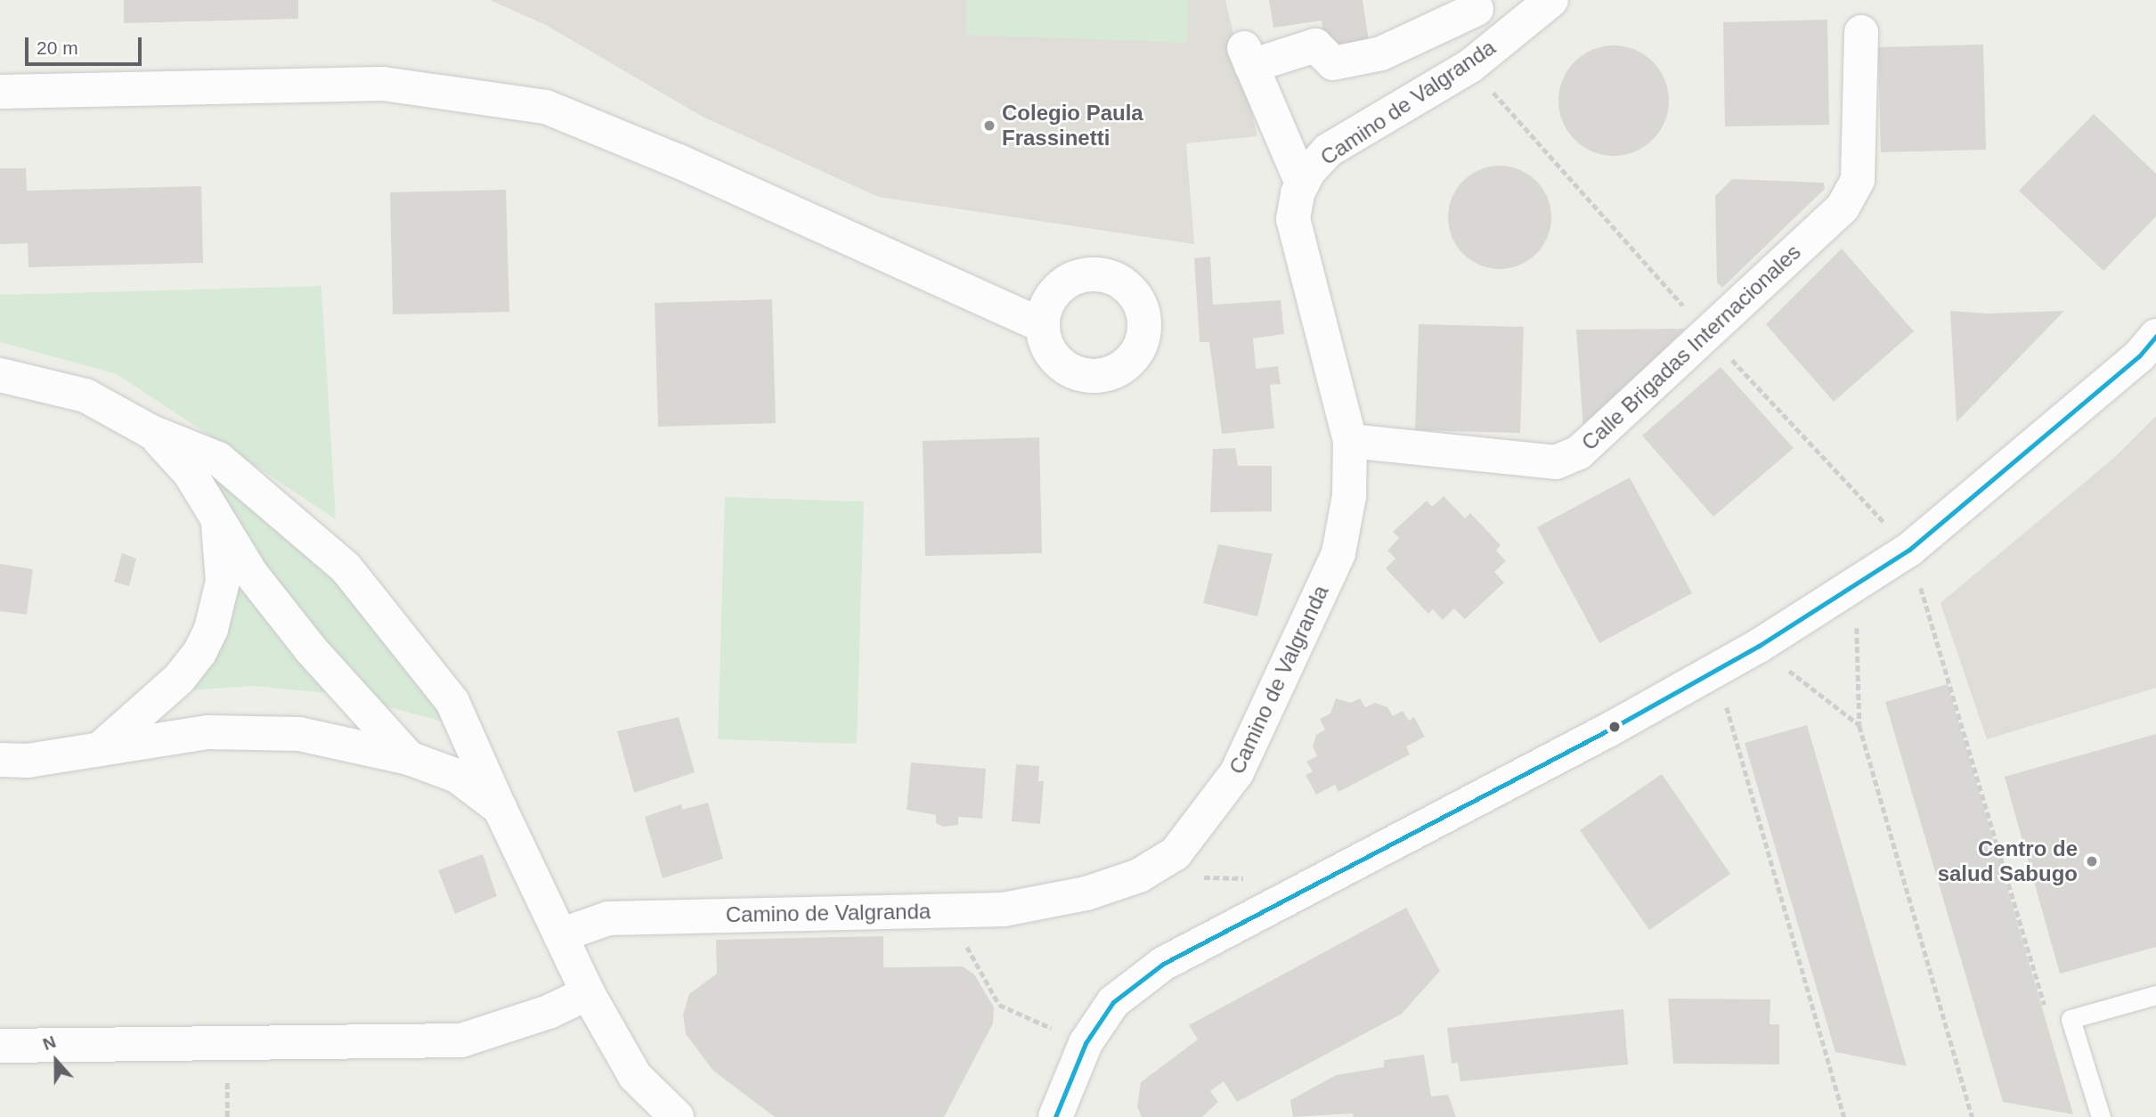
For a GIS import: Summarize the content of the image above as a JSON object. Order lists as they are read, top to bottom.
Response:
{
  "streets": {
    "street": ["Camino de Valgranda", "Calle Brigadas Internacionales"]
  },
  "crossings": [
    ["Camino de Valgranda", "Calle Brigadas Internacionales"]
  ],
  "places": ["Colegio Paula Frassinetti", "Centro de salud Sabugo"],
  "scale_bar": "20 m",
  "north": "top"
}
